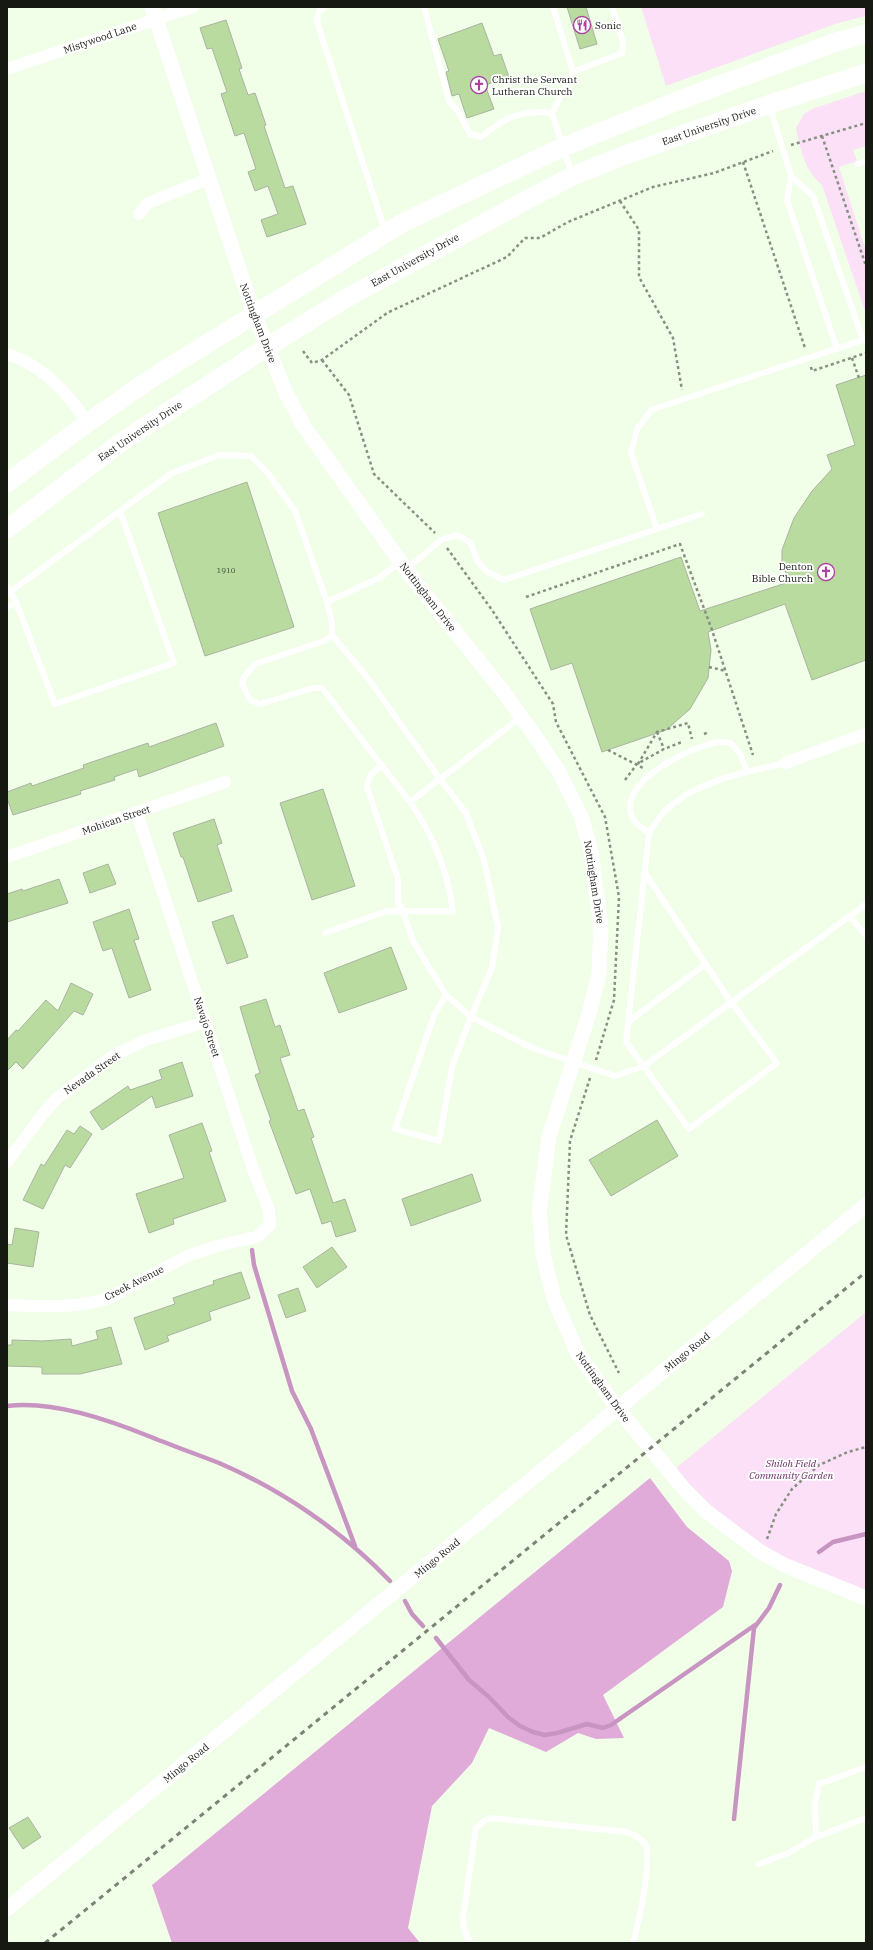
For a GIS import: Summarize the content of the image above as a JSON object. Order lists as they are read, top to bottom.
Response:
{
  "streets": {
    "main road": ["East University Drive"],
    "street": [
      "Mistywood Lane",
      "Nottingham Drive",
      "Mohican Street",
      "Navajo Street",
      "Nevada Street",
      "Creek Avenue",
      "Mingo Road"
    ]
  },
  "crossings": [
    ["Mistywood Lane", "Nottingham Drive"],
    ["East University Drive", "Nottingham Drive"],
    ["Nottingham Drive", "Mingo Road"],
    ["Mohican Street", "Navajo Street"],
    ["Navajo Street", "Nevada Street"],
    ["Navajo Street", "Creek Avenue"]
  ],
  "parks": ["Shiloh Field Community Garden"],
  "places": {
    "restaurant": ["Sonic"],
    "church": ["Christ the Servant Lutheran Church", "Denton Bible Church"]
  },
  "house_numbers": ["1910"]
}
